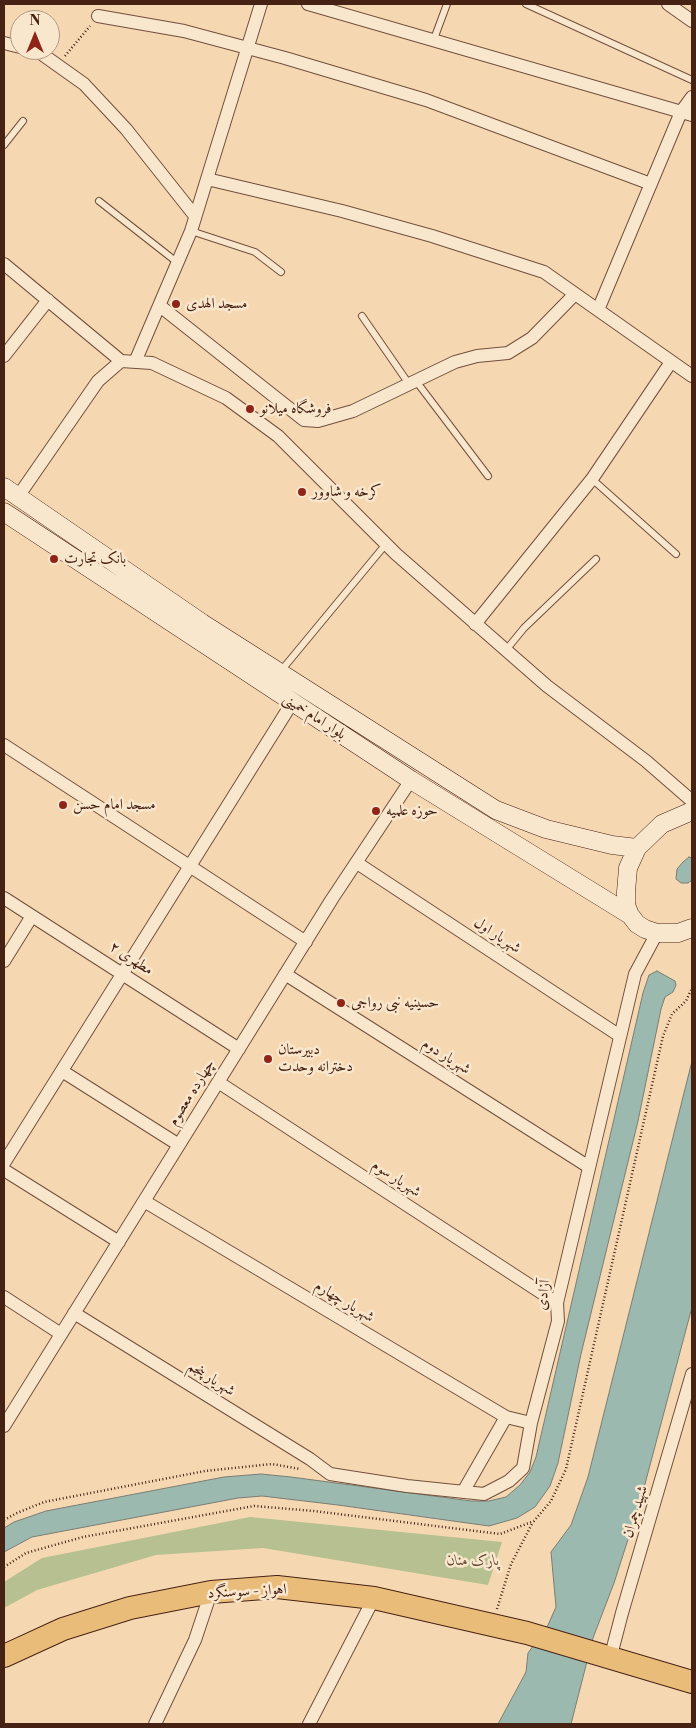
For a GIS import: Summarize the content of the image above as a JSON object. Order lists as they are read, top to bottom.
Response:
{
  "streets": {
    "highway": ["اهواز - سوسنگرد"],
    "main road": ["بلوار امام خمینی"],
    "street": [
      "شهریار اول",
      "مطهری ۲",
      "شهریار دوم",
      "چهارده معصوم",
      "شهریار سوم",
      "آزادی",
      "شهریار چهارم",
      "شهریار پنجم",
      "شهید چمران"
    ]
  },
  "crossings": [
    ["بلوار امام خمینی", "چهارده معصوم"],
    ["بلوار امام خمینی", "آزادی"],
    ["شهریار اول", "چهارده معصوم"],
    ["شهریار اول", "آزادی"],
    ["مطهری ۲", "چهارده معصوم"],
    ["شهریار دوم", "چهارده معصوم"],
    ["شهریار دوم", "آزادی"],
    ["چهارده معصوم", "شهریار سوم"],
    ["چهارده معصوم", "شهریار چهارم"],
    ["چهارده معصوم", "شهریار پنجم"],
    ["شهریار سوم", "آزادی"],
    ["آزادی", "شهریار چهارم"],
    ["آزادی", "شهریار پنجم"],
    ["شهید چمران", "اهواز - سوسنگرد"]
  ],
  "parks": ["پارک منان"],
  "places": [
    "مسجد الهدی",
    "فروشگاه میلانو",
    "کرخه و شاوور",
    "بانک تجارت",
    "مسجد امام حسن",
    "حوزه علمیه",
    "حسینیه نبی رواجی",
    "دبیرستان دخترانه وحدت"
  ],
  "north": "top"
}
